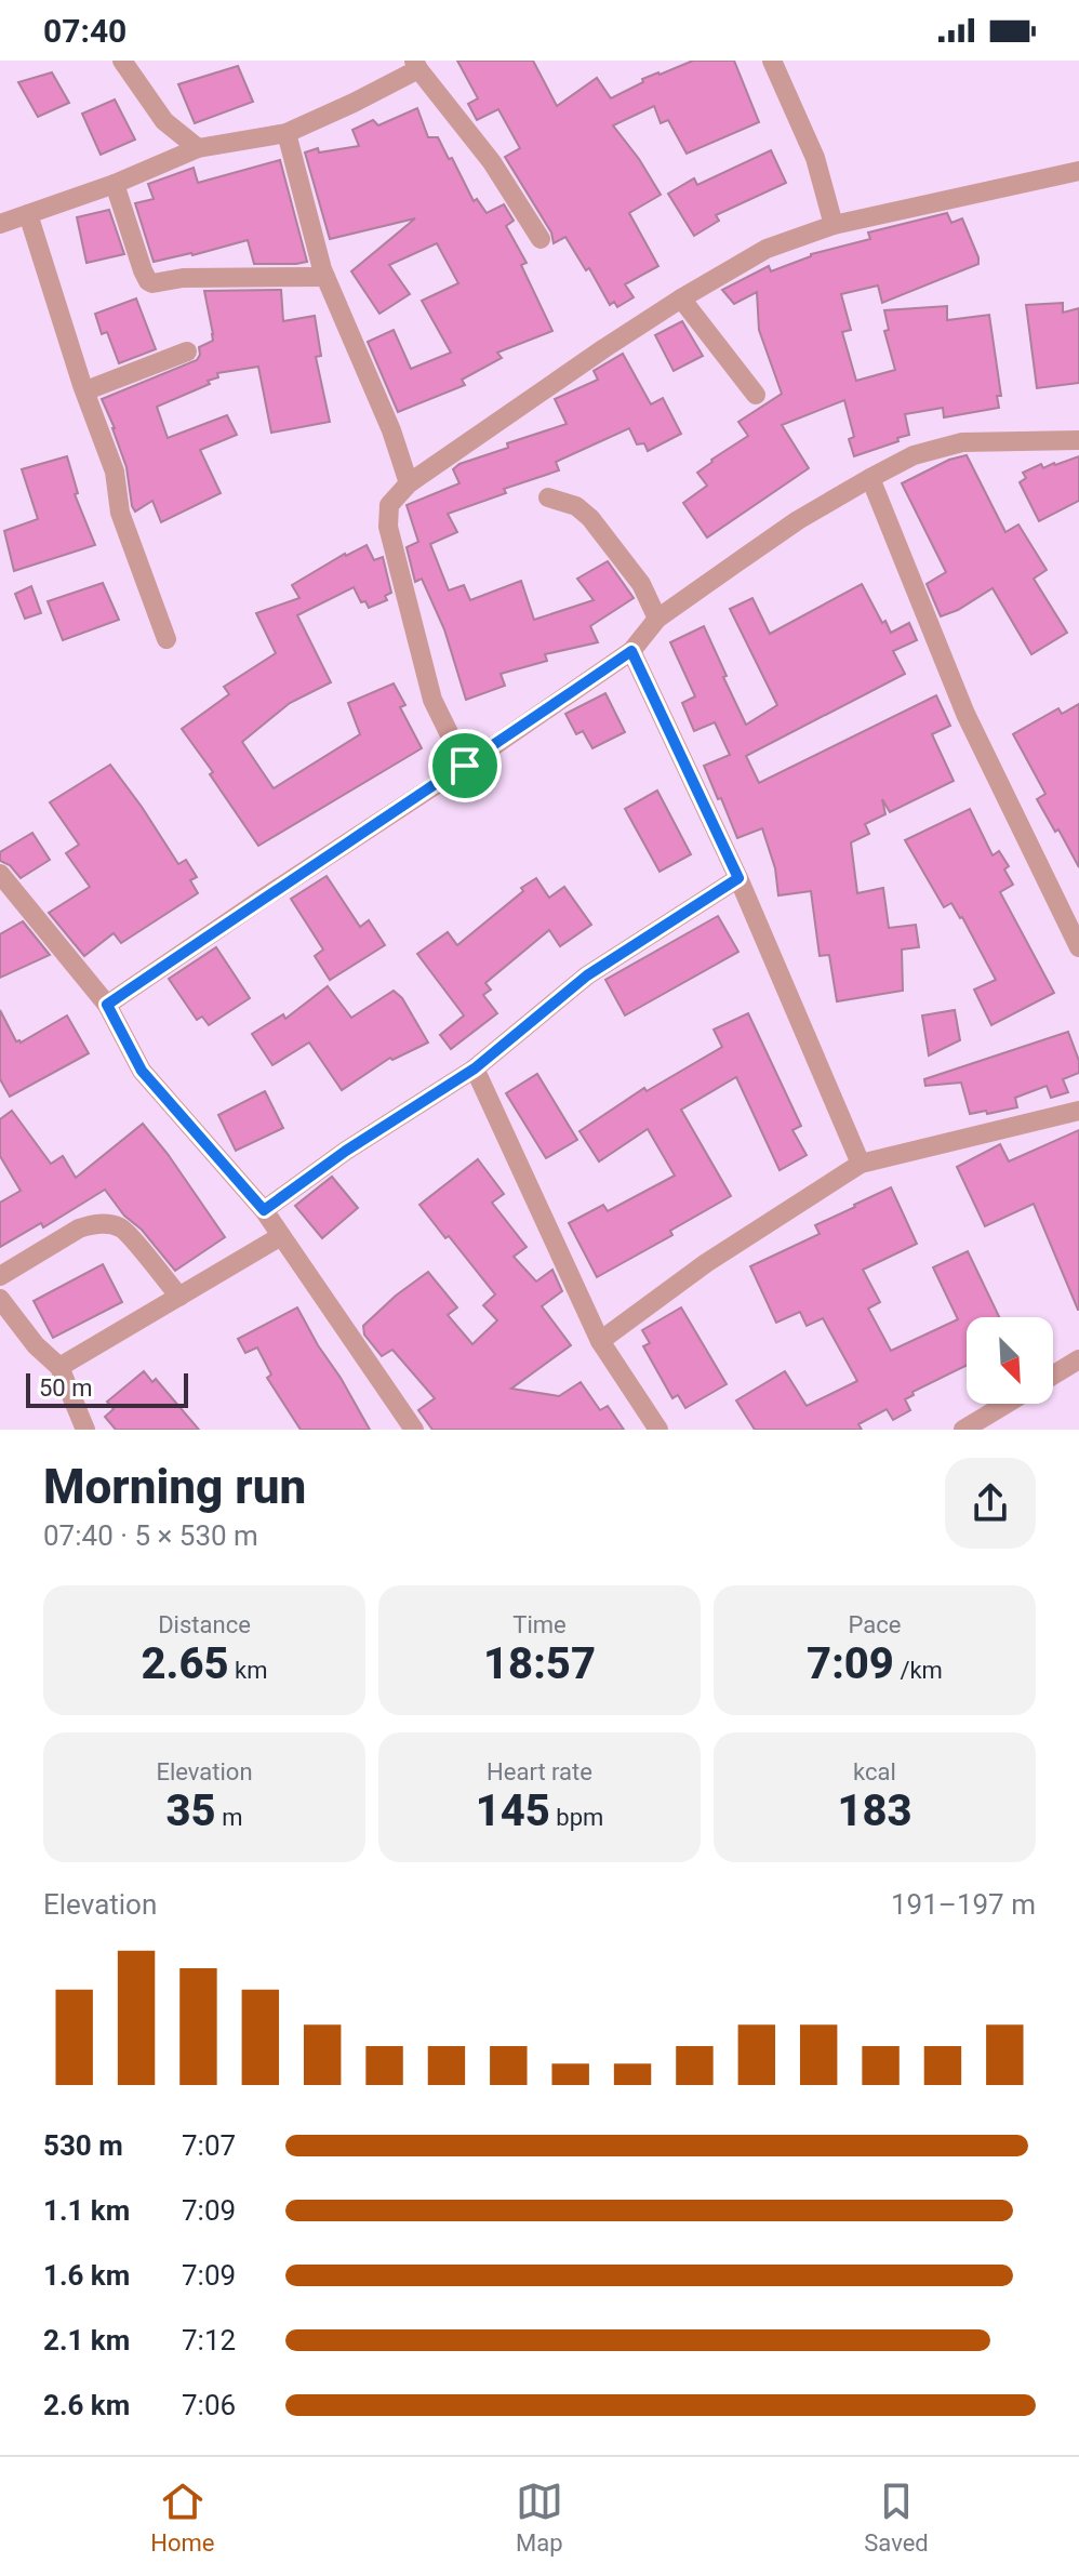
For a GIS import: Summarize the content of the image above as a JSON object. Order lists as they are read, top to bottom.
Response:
{
  "scale_bar": "50 m",
  "north": "bottom right",
  "page": {
    "status": "07:40",
    "scale": "50 m",
    "heading": ["Morning run", "07:40 · 5 × 530 m"],
    "stats": [
      ["Distance", "2.65 km"],
      ["Time", "18:57"],
      ["Pace", "7:09 /km"],
      ["Elevation", "35 m"],
      ["Heart rate", "145 bpm"],
      ["kcal", "183"]
    ],
    "chart": ["Elevation", "191–197 m"],
    "list": [
      {
        "name": "530 m",
        "note": "7:07"
      },
      {
        "name": "1.1 km",
        "note": "7:09"
      },
      {
        "name": "1.6 km",
        "note": "7:09"
      },
      {
        "name": "2.1 km",
        "note": "7:12"
      },
      {
        "name": "2.6 km",
        "note": "7:06"
      }
    ],
    "tabs": ["Home", "Map", "Saved"]
  }
}
